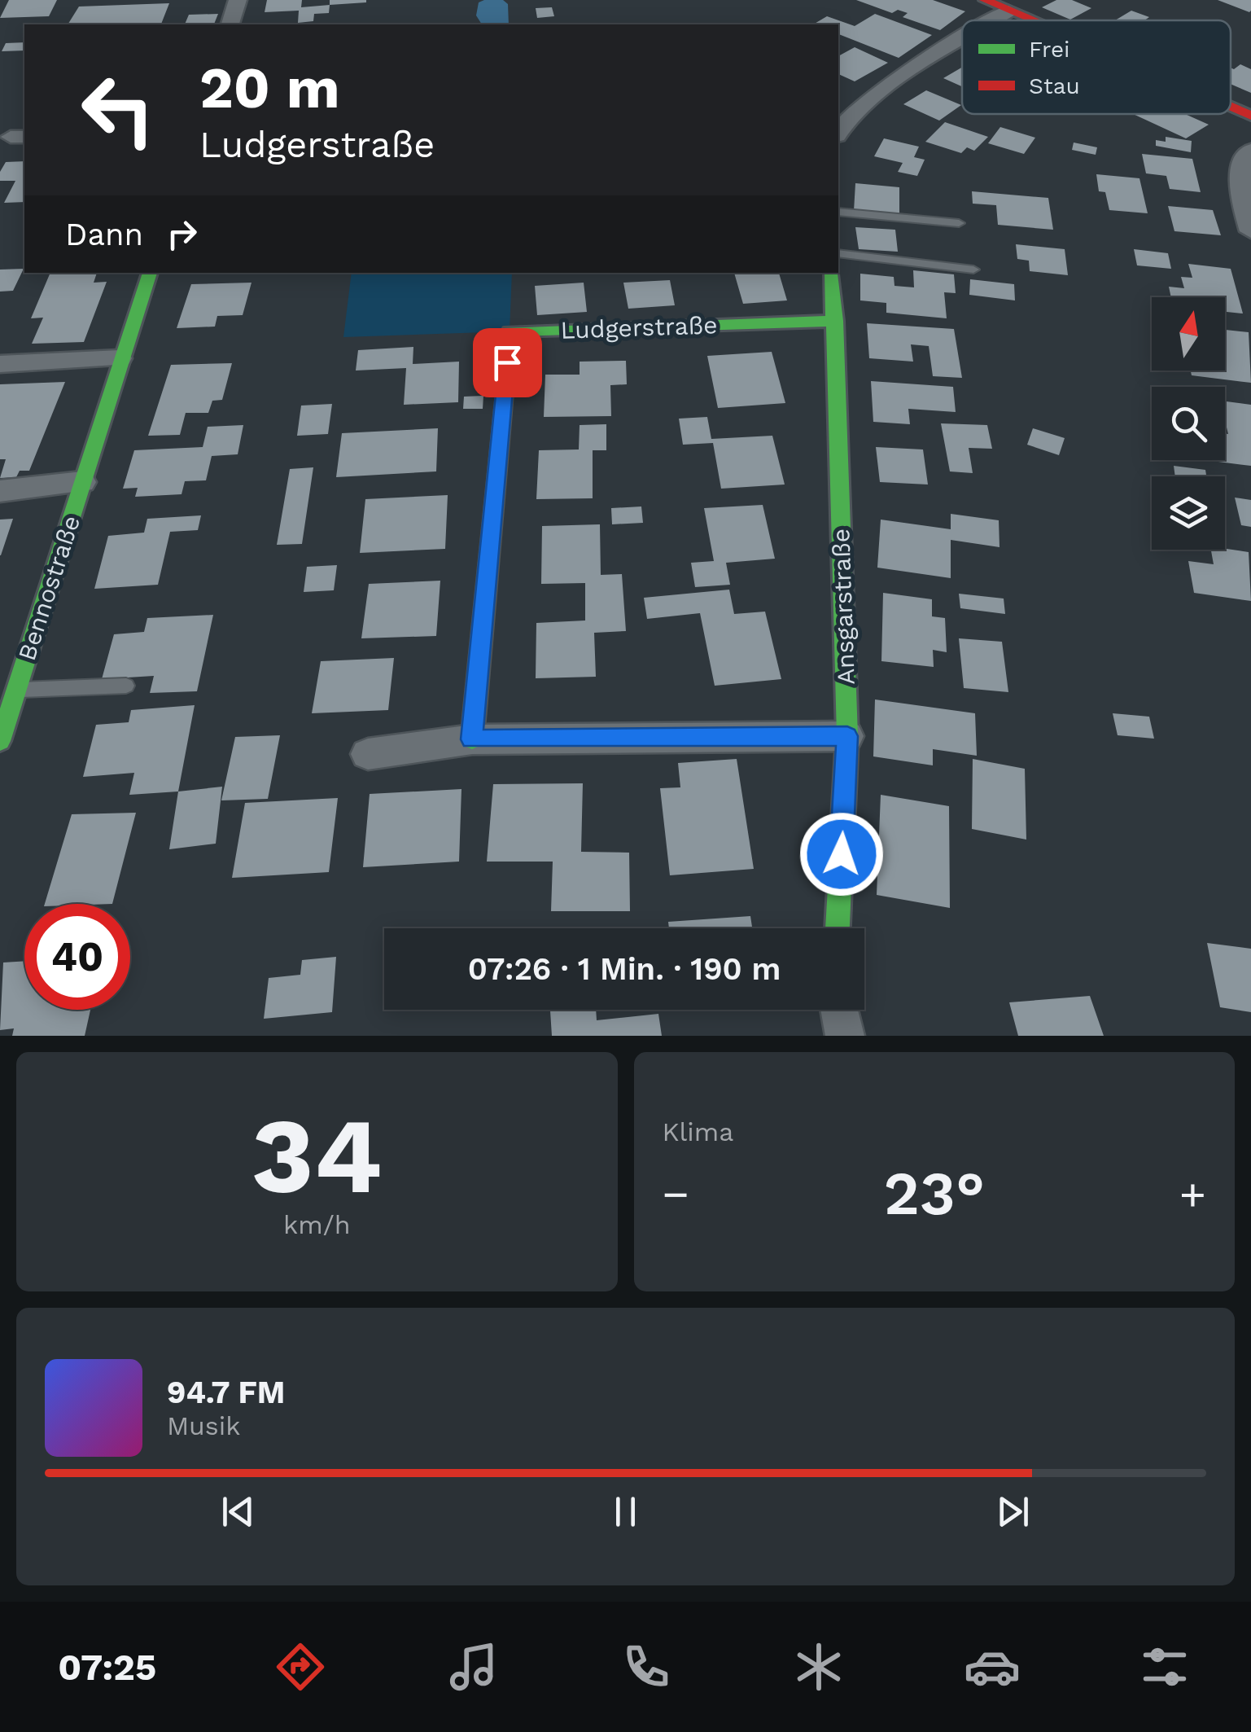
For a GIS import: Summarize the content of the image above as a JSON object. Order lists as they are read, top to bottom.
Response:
{
  "streets": {
    "street": ["Ludgerstraße", "Bennostraße", "Ansgarstraße"]
  },
  "crossings": [
    ["Ludgerstraße", "Ansgarstraße"]
  ],
  "legend": ["Frei", "Stau"],
  "north": "top",
  "page": {
    "turn": ["20 m", "Ludgerstraße"],
    "then": "Dann",
    "limit": "40",
    "trip": "07:26 · 1 Min. · 190 m",
    "tile": [
      ["34", "km/h"],
      "Klima"
    ],
    "heat": ["−", "23°", "+"],
    "song": ["94.7 FM", "Musik"],
    "tabs": "07:25"
  }
}
